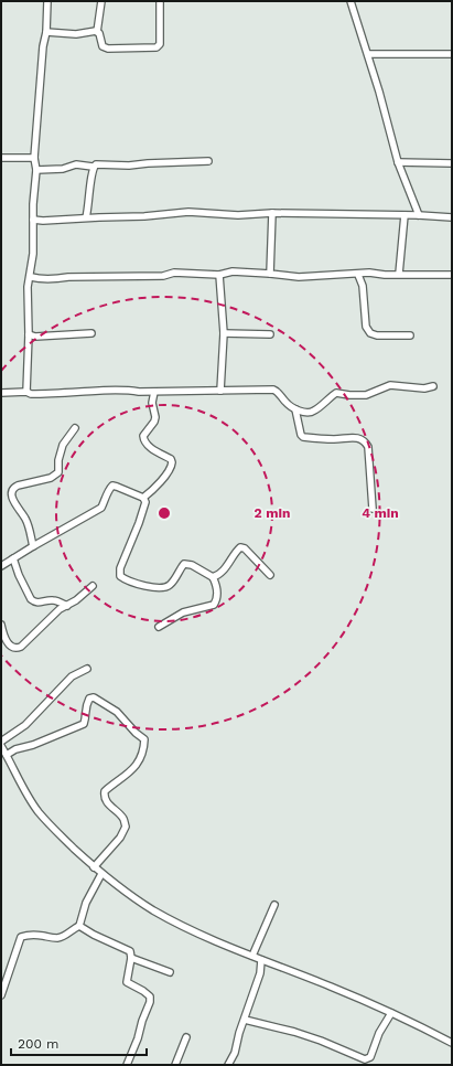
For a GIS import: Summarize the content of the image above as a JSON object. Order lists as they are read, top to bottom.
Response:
{
  "scale_bar": "200 m",
  "rings": ["2 min", "4 min"]
}
